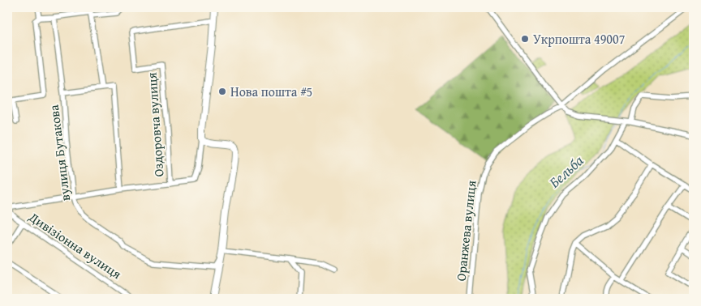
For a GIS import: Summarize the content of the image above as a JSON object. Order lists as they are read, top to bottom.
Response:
{
  "streets": {
    "street": [
      "Оздоровча вулиця",
      "вулиця Бутакова",
      "Оранжева вулиця",
      "Дивізіонна вулиця"
    ]
  },
  "water": ["Бельба"],
  "places": ["Укрпошта 49007", "Нова пошта #5"]
}
